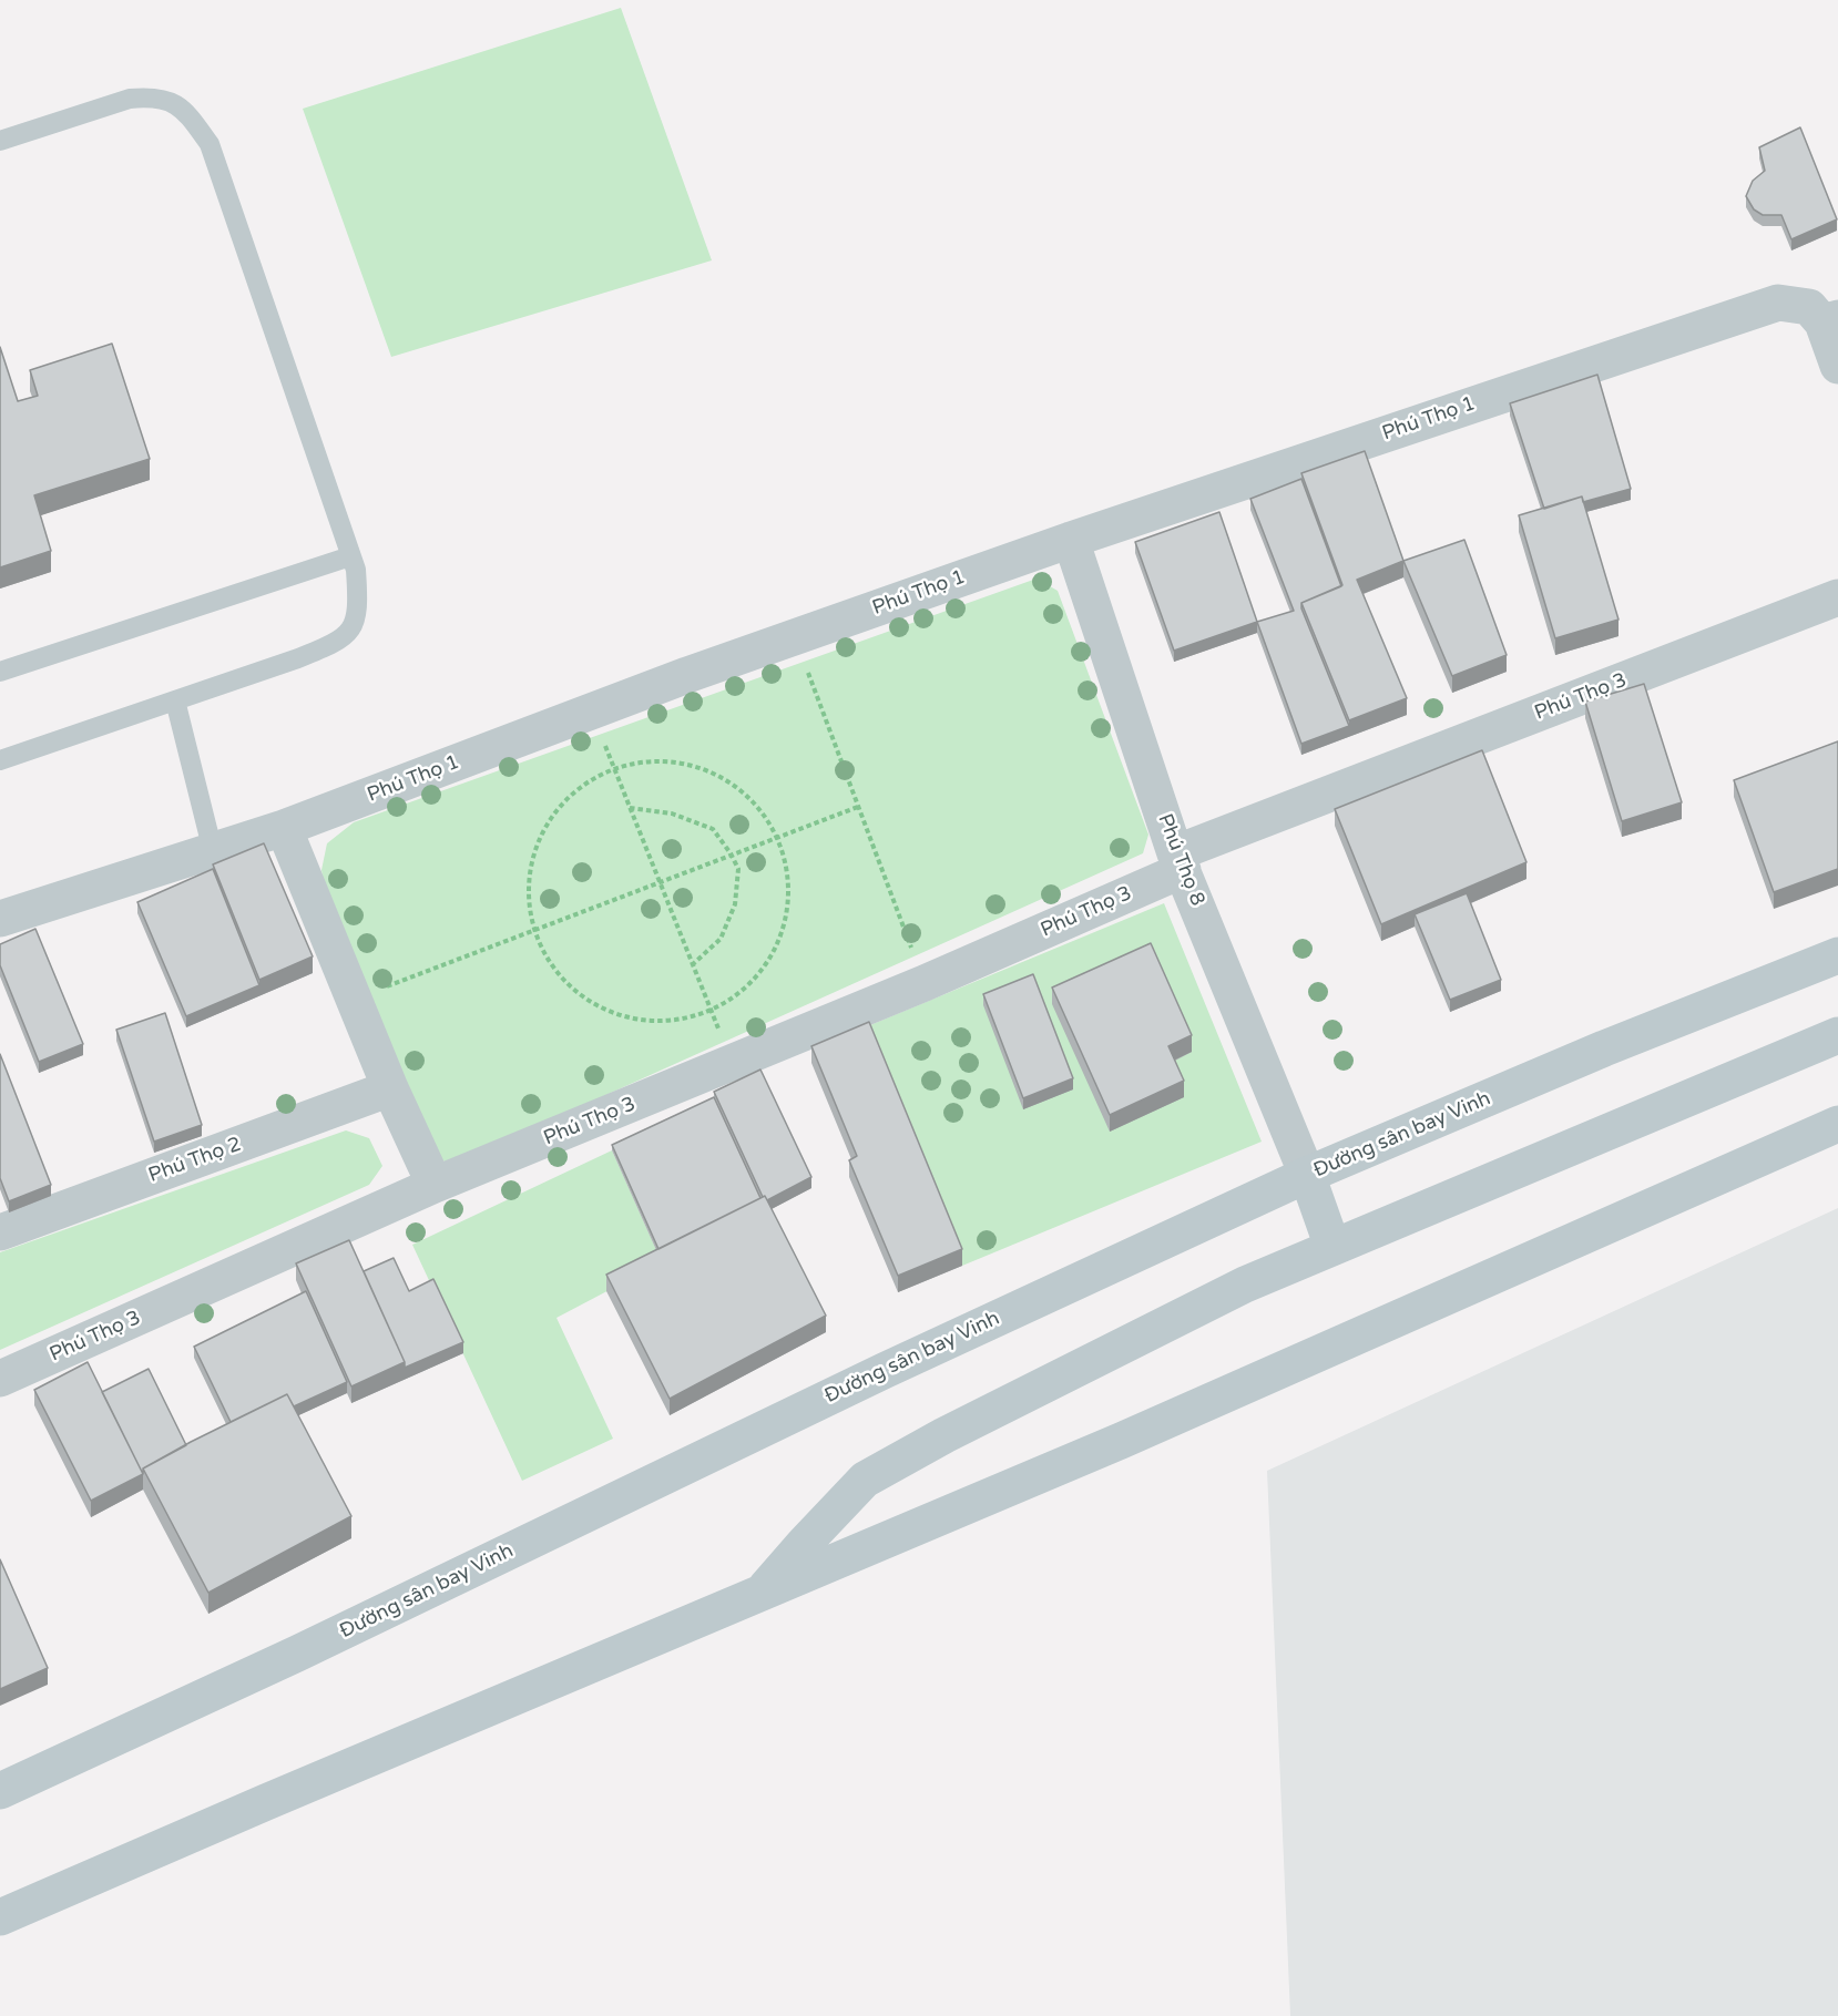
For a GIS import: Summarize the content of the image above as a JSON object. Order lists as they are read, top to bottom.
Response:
{
  "streets": {
    "main road": ["Đường sân bay Vinh"],
    "street": [
      "Phú Thọ 1",
      "Phú Thọ 3",
      "Phú Thọ 8",
      "Phú Thọ 2"
    ]
  },
  "crossings": [
    ["Phú Thọ 1", "Phú Thọ 8"],
    ["Phú Thọ 3", "Phú Thọ 8"],
    ["Phú Thọ 8", "Đường sân bay Vinh"]
  ]
}
